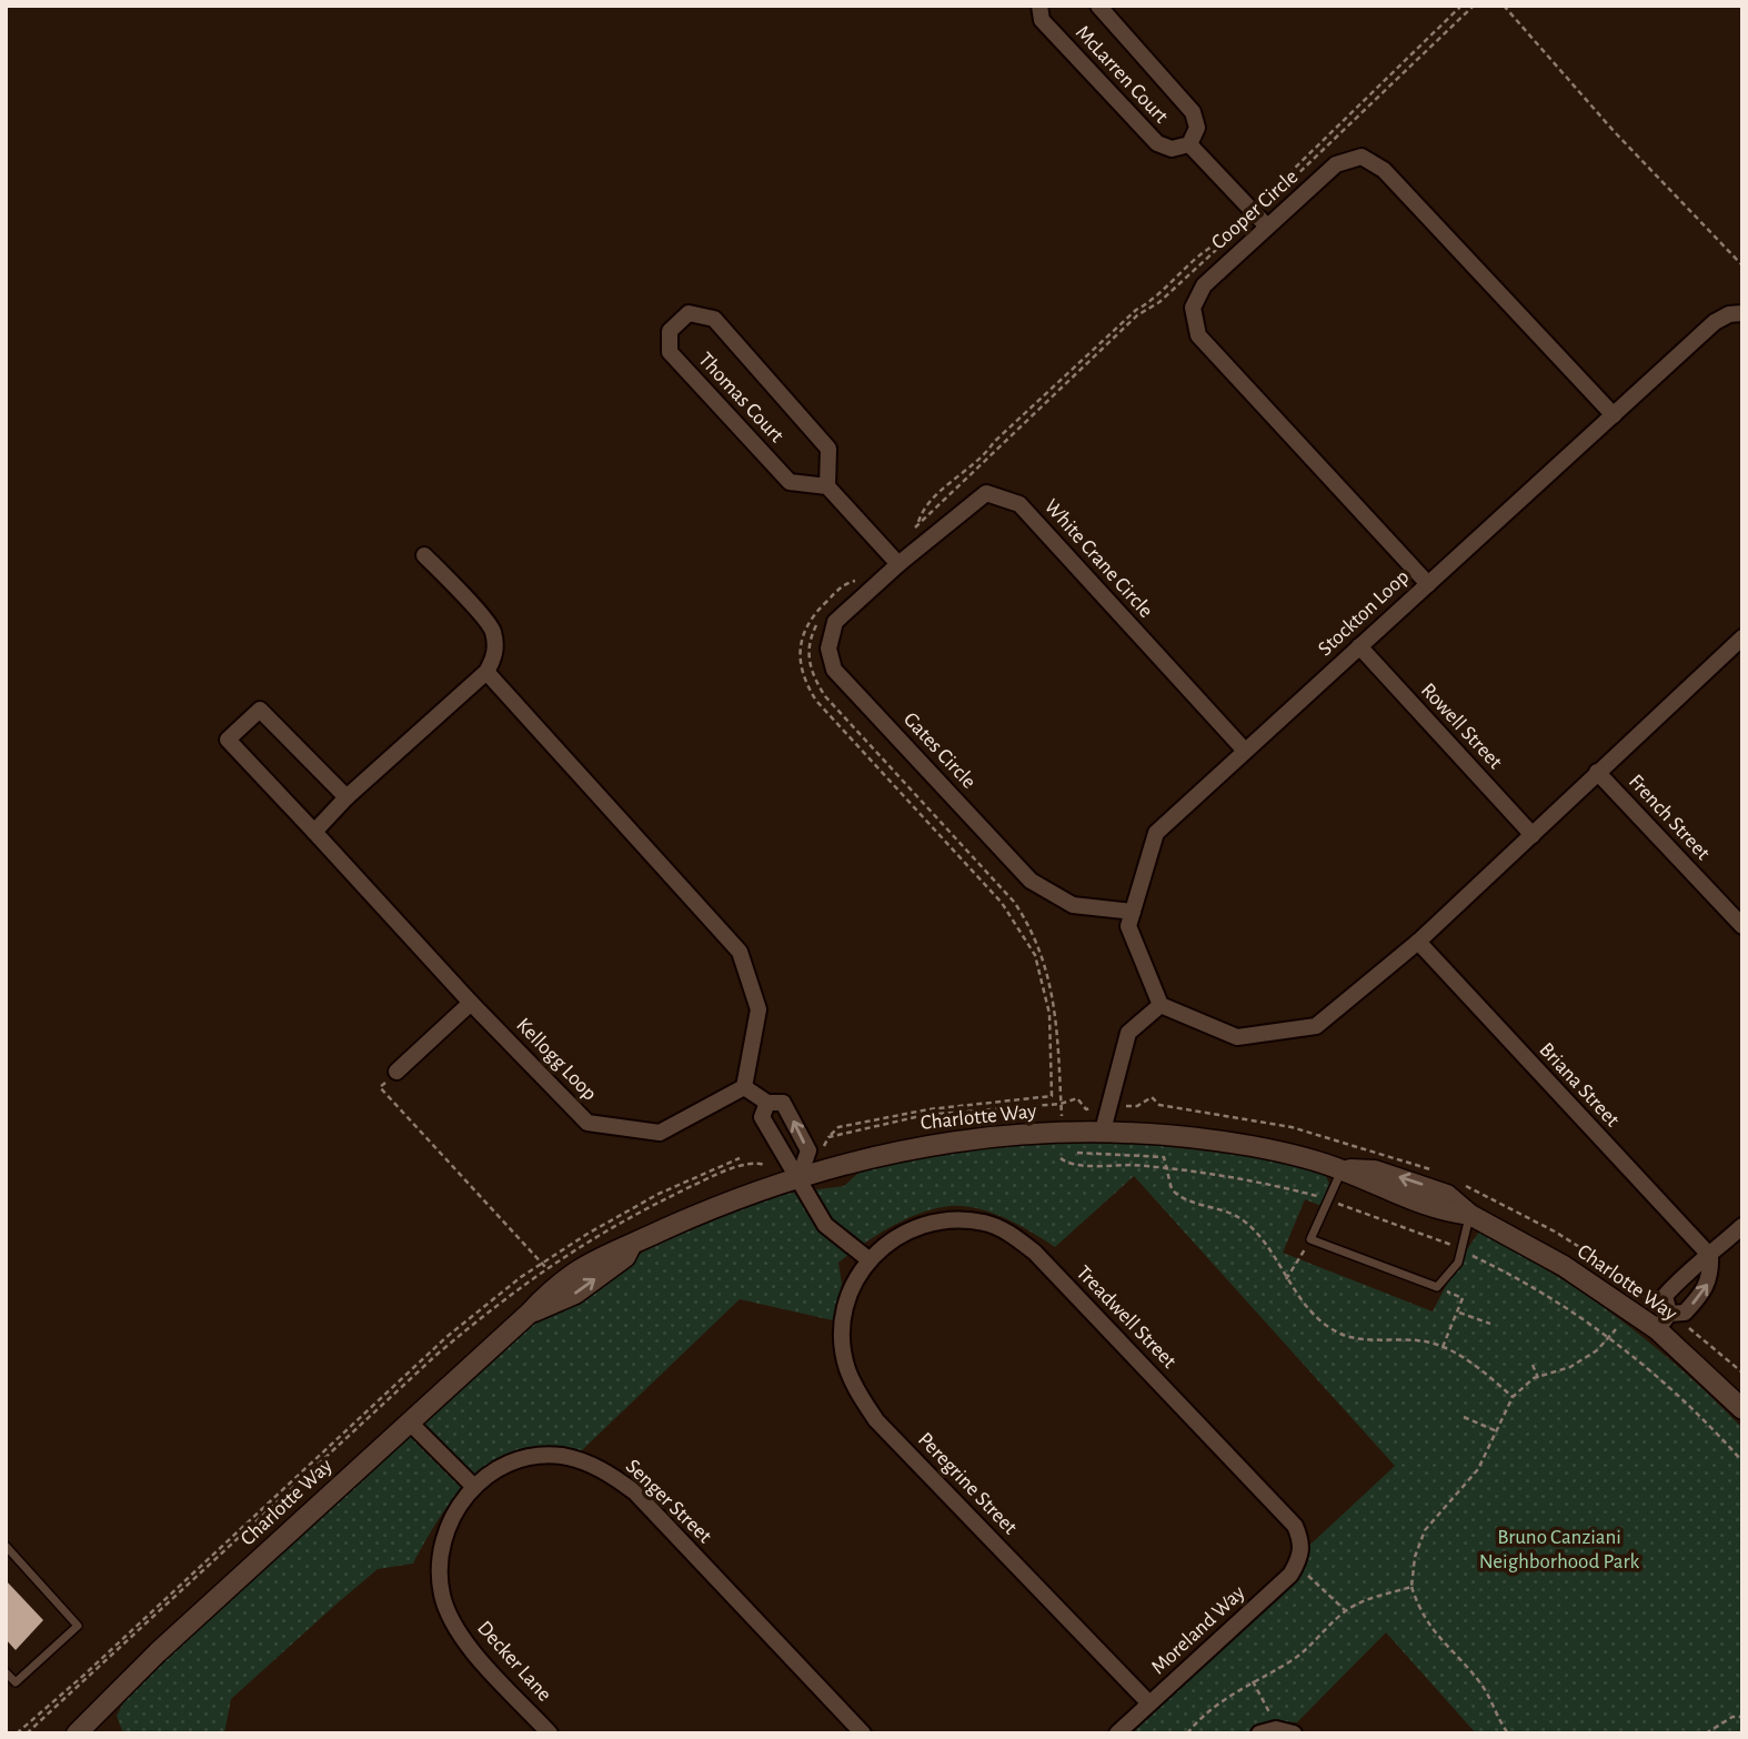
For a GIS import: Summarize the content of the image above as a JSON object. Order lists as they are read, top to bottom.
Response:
{
  "streets": {
    "street": [
      "McLarren Court",
      "Cooper Circle",
      "Thomas Court",
      "White Crane Circle",
      "Stockton Loop",
      "Rowell Street",
      "Gates Circle",
      "French Street",
      "Kellogg Loop",
      "Briana Street",
      "Charlotte Way",
      "Treadwell Street",
      "Peregrine Street",
      "Senger Street",
      "Moreland Way",
      "Decker Lane"
    ]
  },
  "crossings": [
    ["Cooper Circle", "Stockton Loop"],
    ["White Crane Circle", "Stockton Loop"],
    ["White Crane Circle", "Gates Circle"],
    ["Stockton Loop", "Rowell Street"],
    ["Stockton Loop", "Gates Circle"],
    ["Treadwell Street", "Peregrine Street"],
    ["Treadwell Street", "Moreland Way"],
    ["Peregrine Street", "Moreland Way"],
    ["Senger Street", "Decker Lane"]
  ],
  "parks": ["Bruno Canziani Neighborhood Park"]
}
